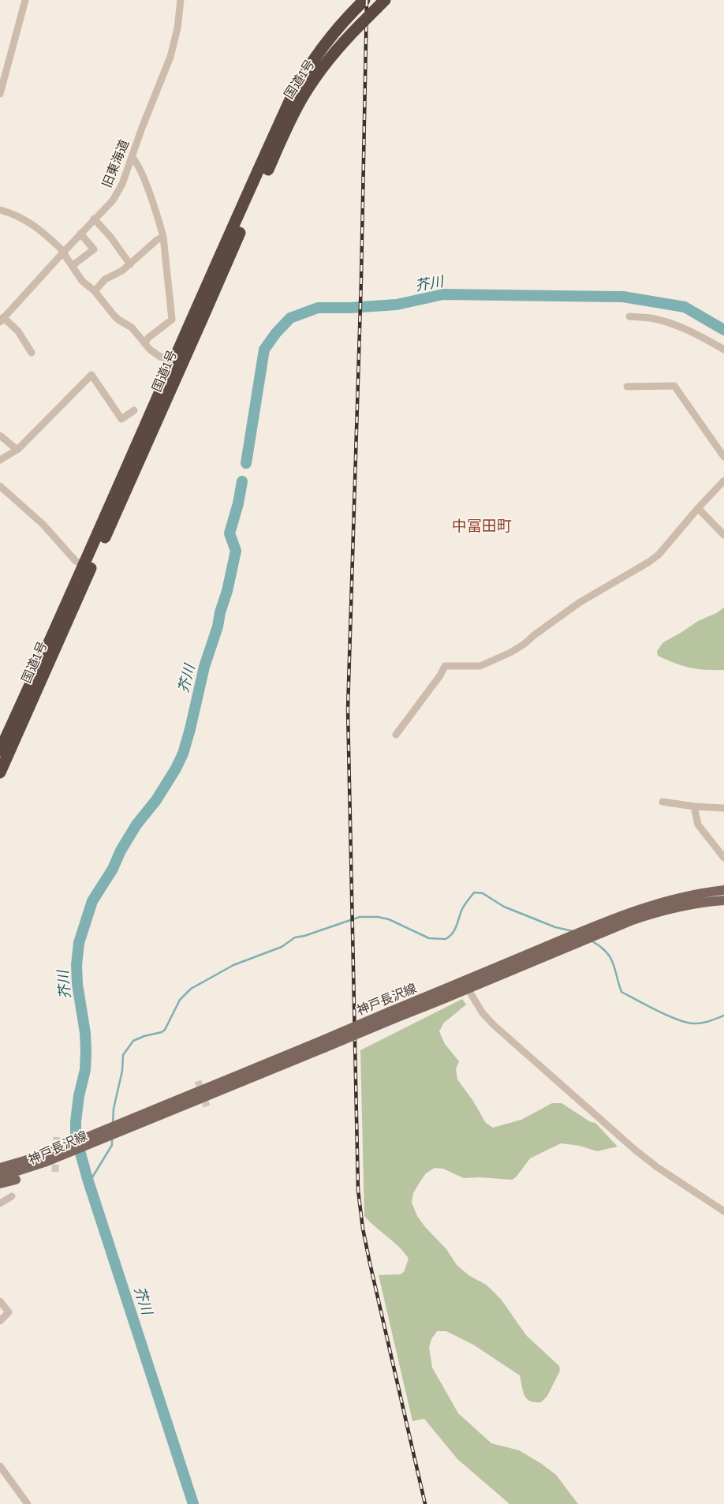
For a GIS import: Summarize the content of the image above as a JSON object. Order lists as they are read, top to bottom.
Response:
{
  "streets": {
    "highway": ["国道1号"],
    "main road": ["神戸長沢線"],
    "street": ["旧東海道"]
  },
  "districts": ["中冨田町"],
  "water": ["芥川"]
}
